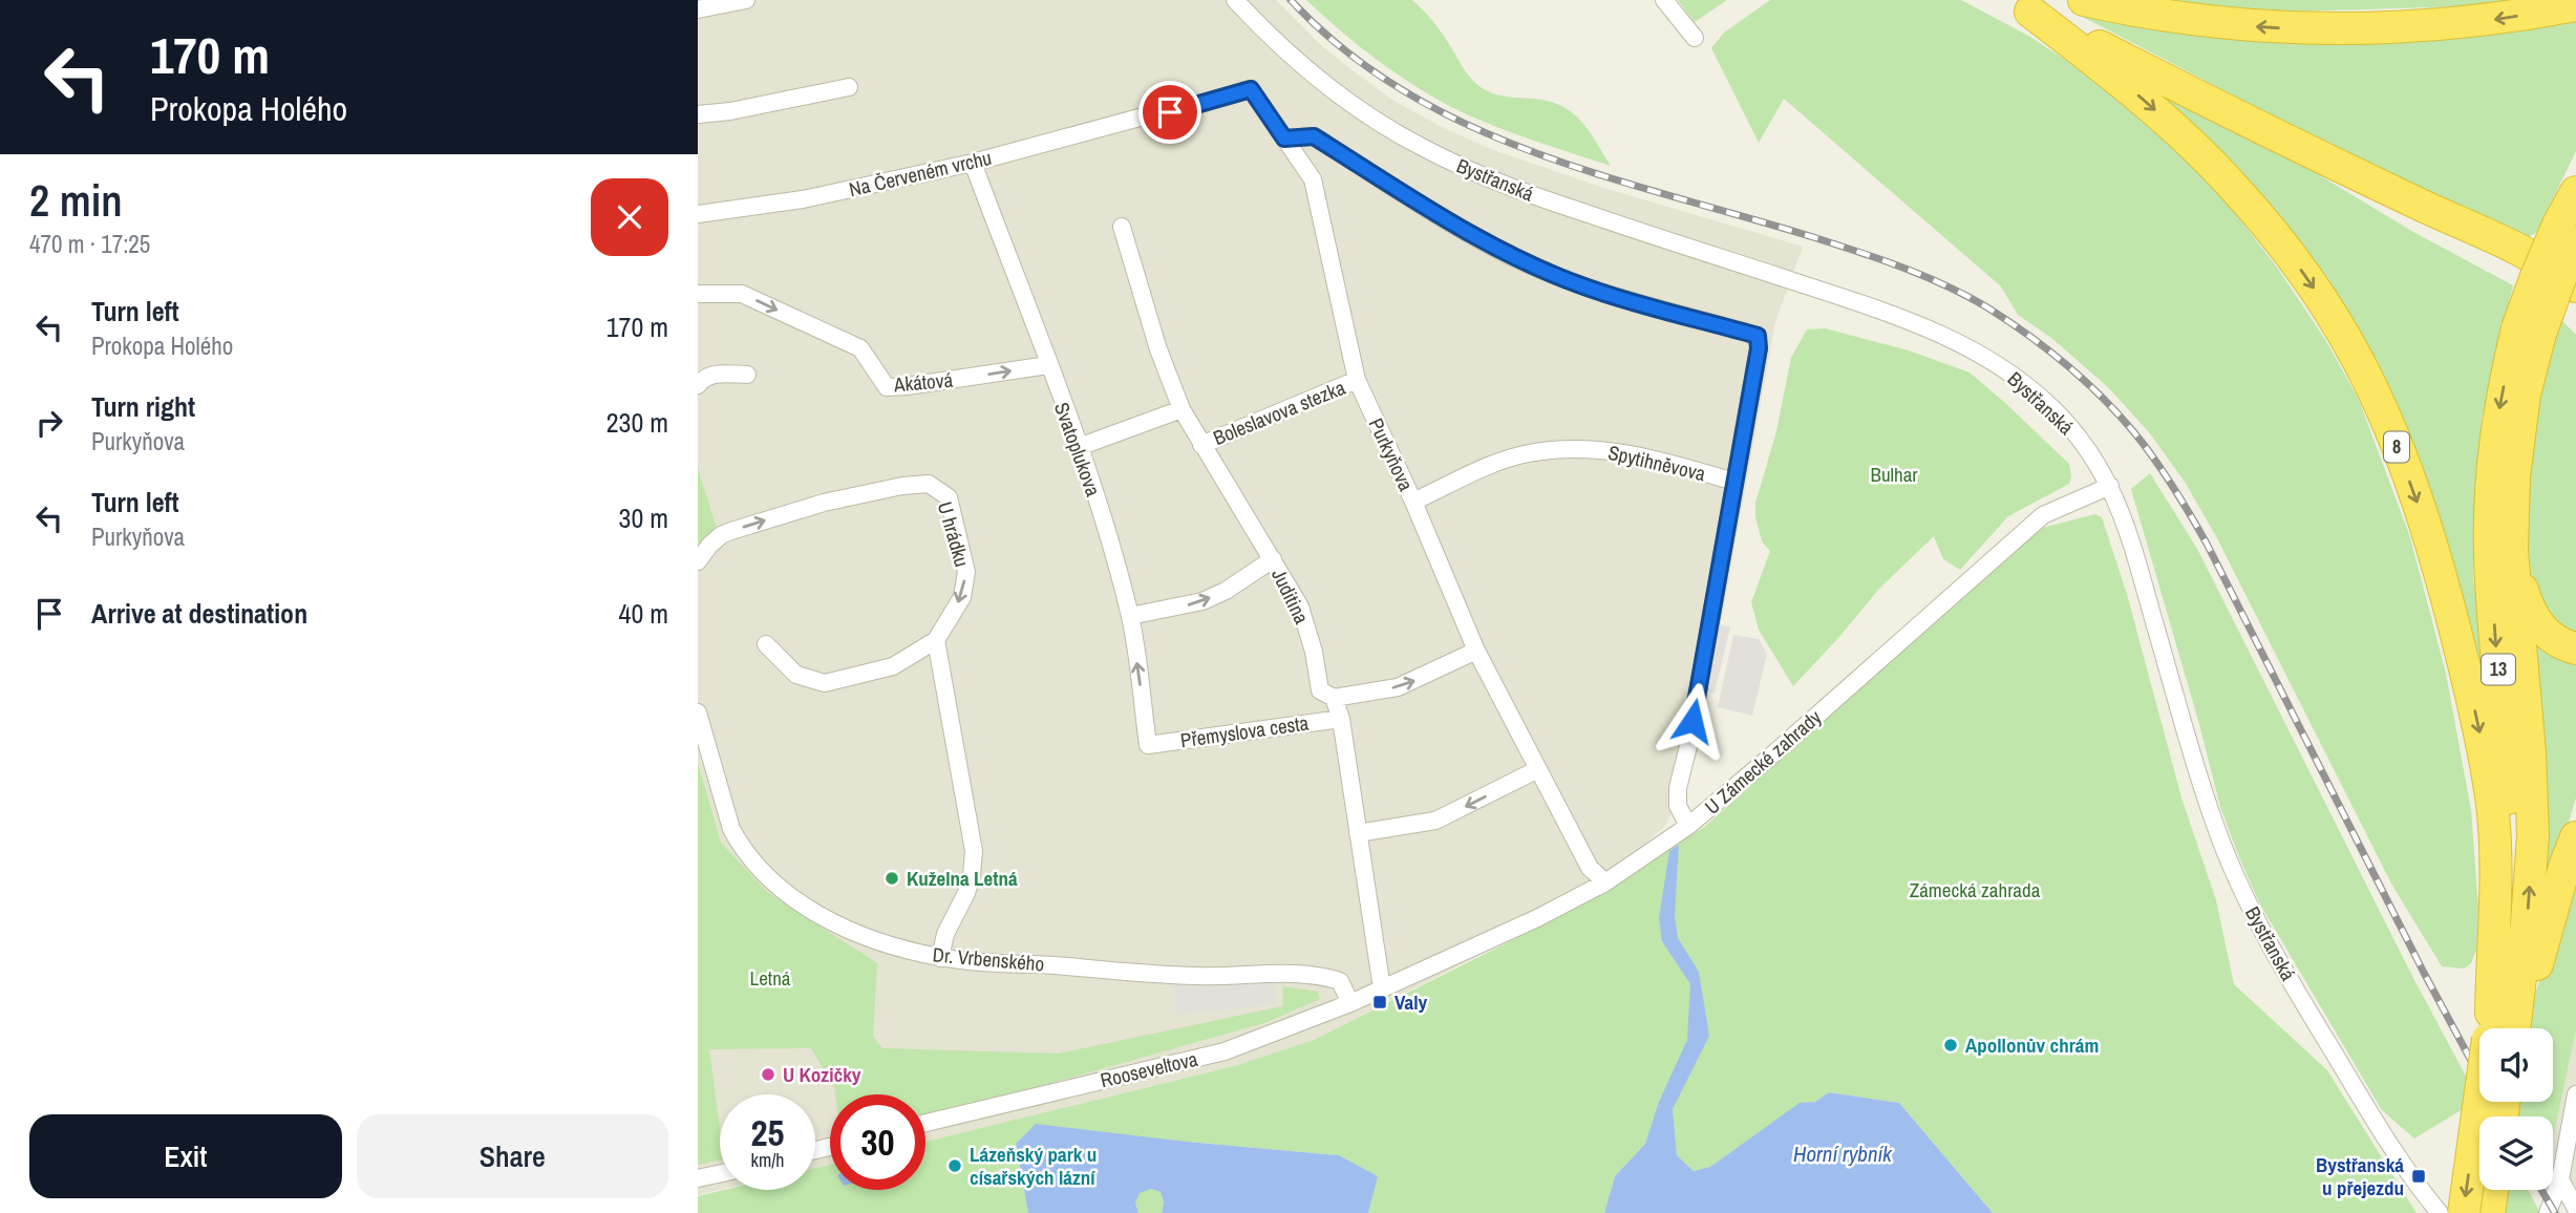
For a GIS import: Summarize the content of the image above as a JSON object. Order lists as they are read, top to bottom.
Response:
{
  "streets": {
    "highway": ["8", "13"],
    "street": [
      "Na Červeném vrchu",
      "Bystřanská",
      "Akátová",
      "Boleslavova stezka",
      "Svatoplukova",
      "Purkyňova",
      "Spytihněvova",
      "U hrádku",
      "Juditina",
      "Přemyslova cesta",
      "U Zámecké zahrady",
      "Dr. Vrbenského",
      "Rooseveltova"
    ]
  },
  "crossings": [
    ["Na Červeném vrchu", "Svatoplukova"],
    ["Bystřanská", "U Zámecké zahrady"],
    ["Akátová", "Svatoplukova"],
    ["Boleslavova stezka", "Purkyňova"],
    ["Boleslavova stezka", "Juditina"],
    ["8", "13"],
    ["Svatoplukova", "Přemyslova cesta"],
    ["Purkyňova", "Spytihněvova"],
    ["Purkyňova", "U Zámecké zahrady"],
    ["Juditina", "Přemyslova cesta"],
    ["Juditina", "U Zámecké zahrady"],
    ["Juditina", "Rooseveltova"],
    ["U Zámecké zahrady", "Rooseveltova"],
    ["Dr. Vrbenského", "Rooseveltova"]
  ],
  "one_way": ["Akátová"],
  "water": ["Horní rybník"],
  "parks": ["Bulhar", "Zámecká zahrada", "Letná"],
  "places": {
    "other": [
      "Kuželna Letná",
      "Apollonův chrám",
      "U Kozičky",
      "Lázeňský park u císařských lázní"
    ],
    "transit": ["Valy", "Bystřanská u přejezdu"]
  },
  "page": {
    "turn": ["170 m", "Prokopa Holého"],
    "heading": ["2 min", "470 m · 17:25"],
    "list": [
      {
        "name": "Turn left",
        "note": "Prokopa Holého",
        "value": "170 m"
      },
      {
        "name": "Turn right",
        "note": "Purkyňova",
        "value": "230 m"
      },
      {
        "name": "Turn left",
        "note": "Purkyňova",
        "value": "30 m"
      },
      {
        "name": "Arrive at destination",
        "value": "40 m"
      }
    ],
    "speed": "25 km/h",
    "limit": "30",
    "buttons": ["Exit", "Share"]
  }
}
